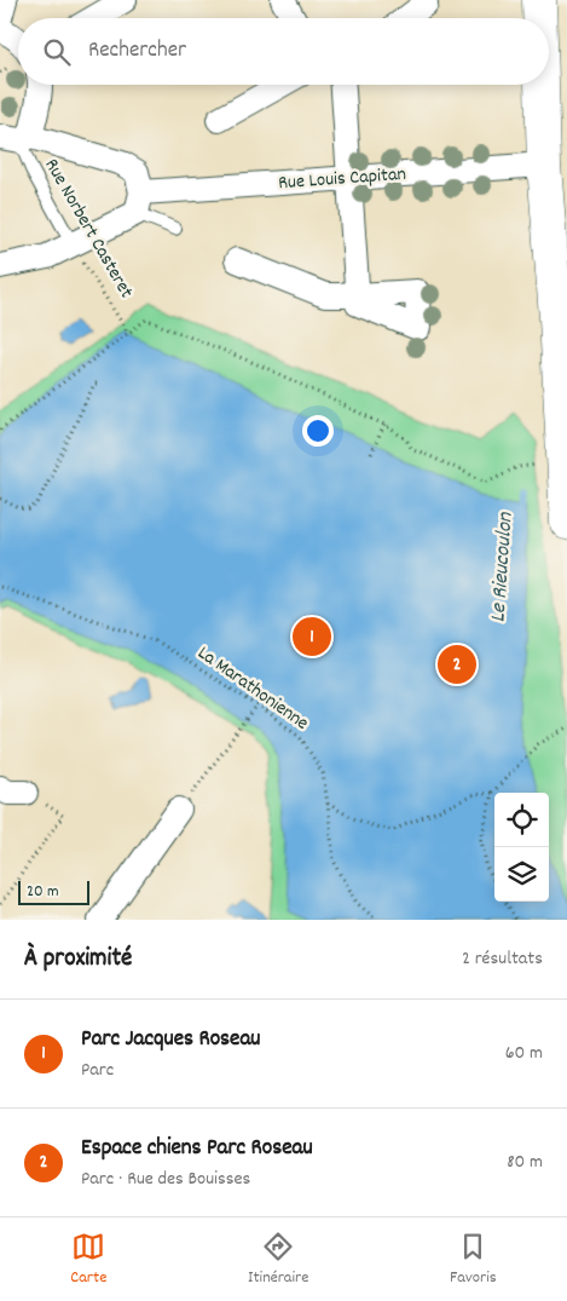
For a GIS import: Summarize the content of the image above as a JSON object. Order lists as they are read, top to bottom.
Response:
{
  "streets": {
    "street": ["Rue Louis Capitan"],
    "lane": ["Rue Norbert Casteret"],
    "path": ["La Marathonienne"]
  },
  "crossings": [
    ["Rue Louis Capitan", "Rue Norbert Casteret"]
  ],
  "water": ["Le Rieucoulon"],
  "scale_bar": "20 m",
  "page": {
    "search": "Rechercher",
    "pins": ["1", "2"],
    "scale": "20 m",
    "heading": ["À proximité", "2 résultats"],
    "list": [
      {
        "mark": "1",
        "name": "Parc Jacques Roseau",
        "note": "Parc",
        "value": "60 m"
      },
      {
        "mark": "2",
        "name": "Espace chiens Parc Roseau",
        "note": "Parc · Rue des Bouisses",
        "value": "80 m"
      }
    ],
    "nav": ["Carte", "Itinéraire", "Favoris"]
  }
}
